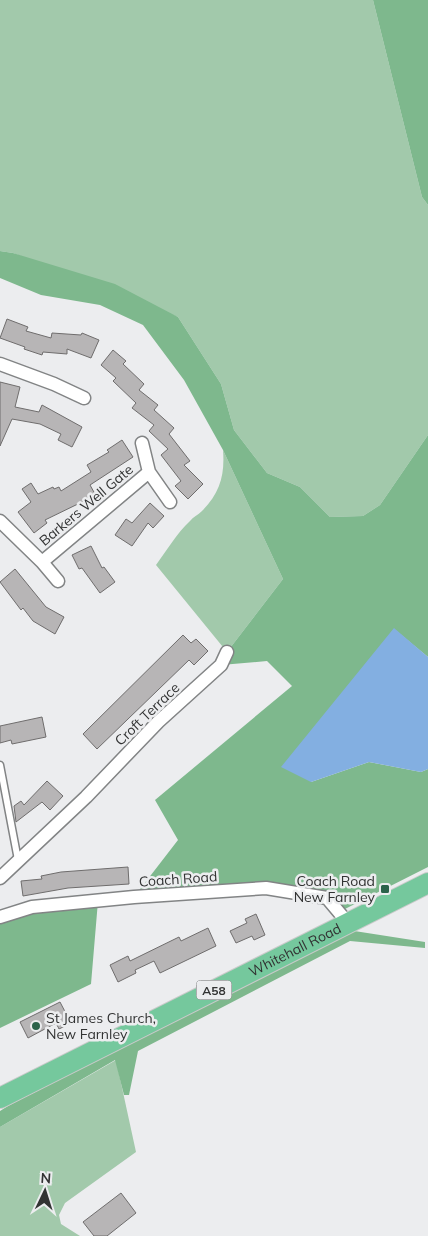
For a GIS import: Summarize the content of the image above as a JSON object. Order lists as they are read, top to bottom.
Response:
{
  "streets": {
    "main road": ["Whitehall Road", "A58"],
    "street": ["Barkers Well Gate", "Croft Terrace", "Coach Road"]
  },
  "crossings": [
    ["Coach Road", "Whitehall Road"]
  ],
  "places": {
    "transit": ["Coach Road New Farnley"],
    "other": ["St James Church, New Farnley"]
  },
  "north": "top"
}
